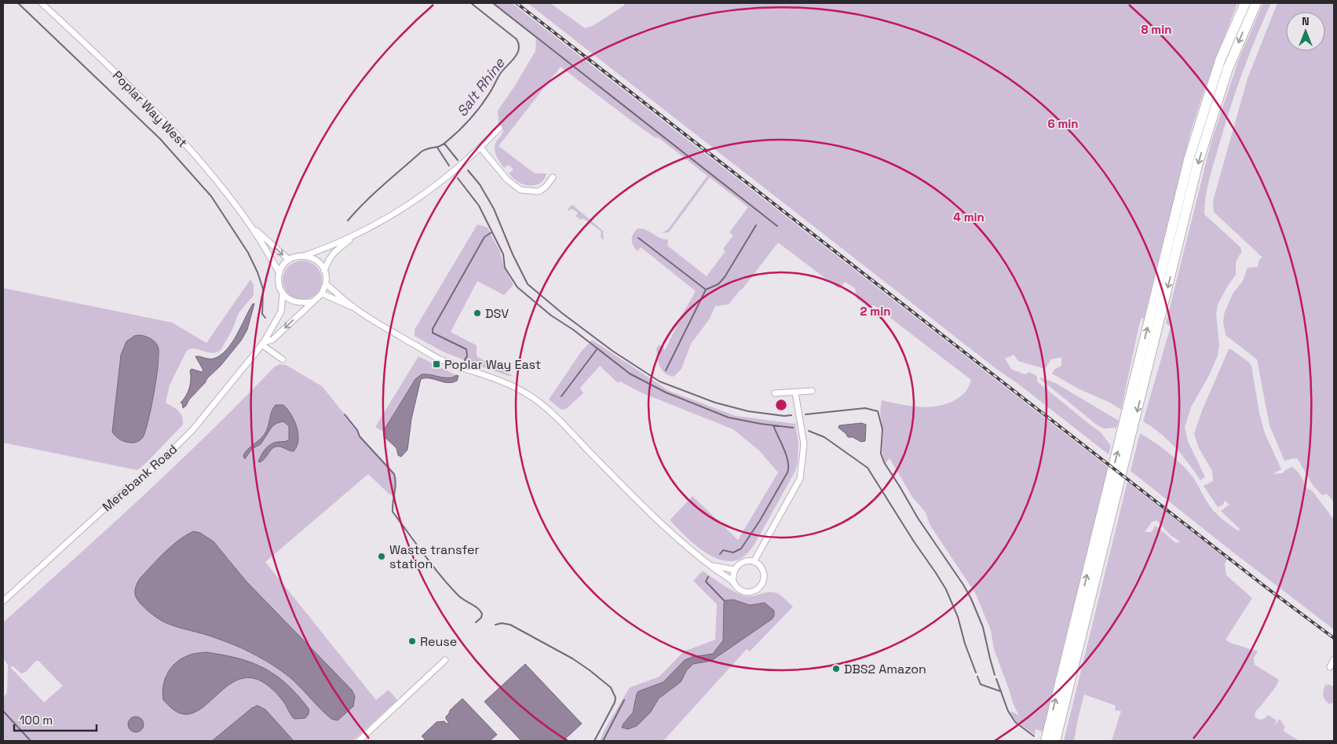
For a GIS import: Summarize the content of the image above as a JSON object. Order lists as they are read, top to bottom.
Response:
{
  "streets": {
    "street": ["Poplar Way West", "Merebank Road"]
  },
  "crossings": [
    ["Poplar Way West", "Merebank Road"]
  ],
  "water": ["Salt Rhine"],
  "places": {
    "other": [
      "DSV",
      "Waste transfer station",
      "Reuse",
      "DBS2 Amazon"
    ],
    "transit": ["Poplar Way East"]
  },
  "scale_bar": "100 m",
  "north": "top",
  "rings": [
    "8 min",
    "6 min",
    "4 min",
    "2 min"
  ]
}
